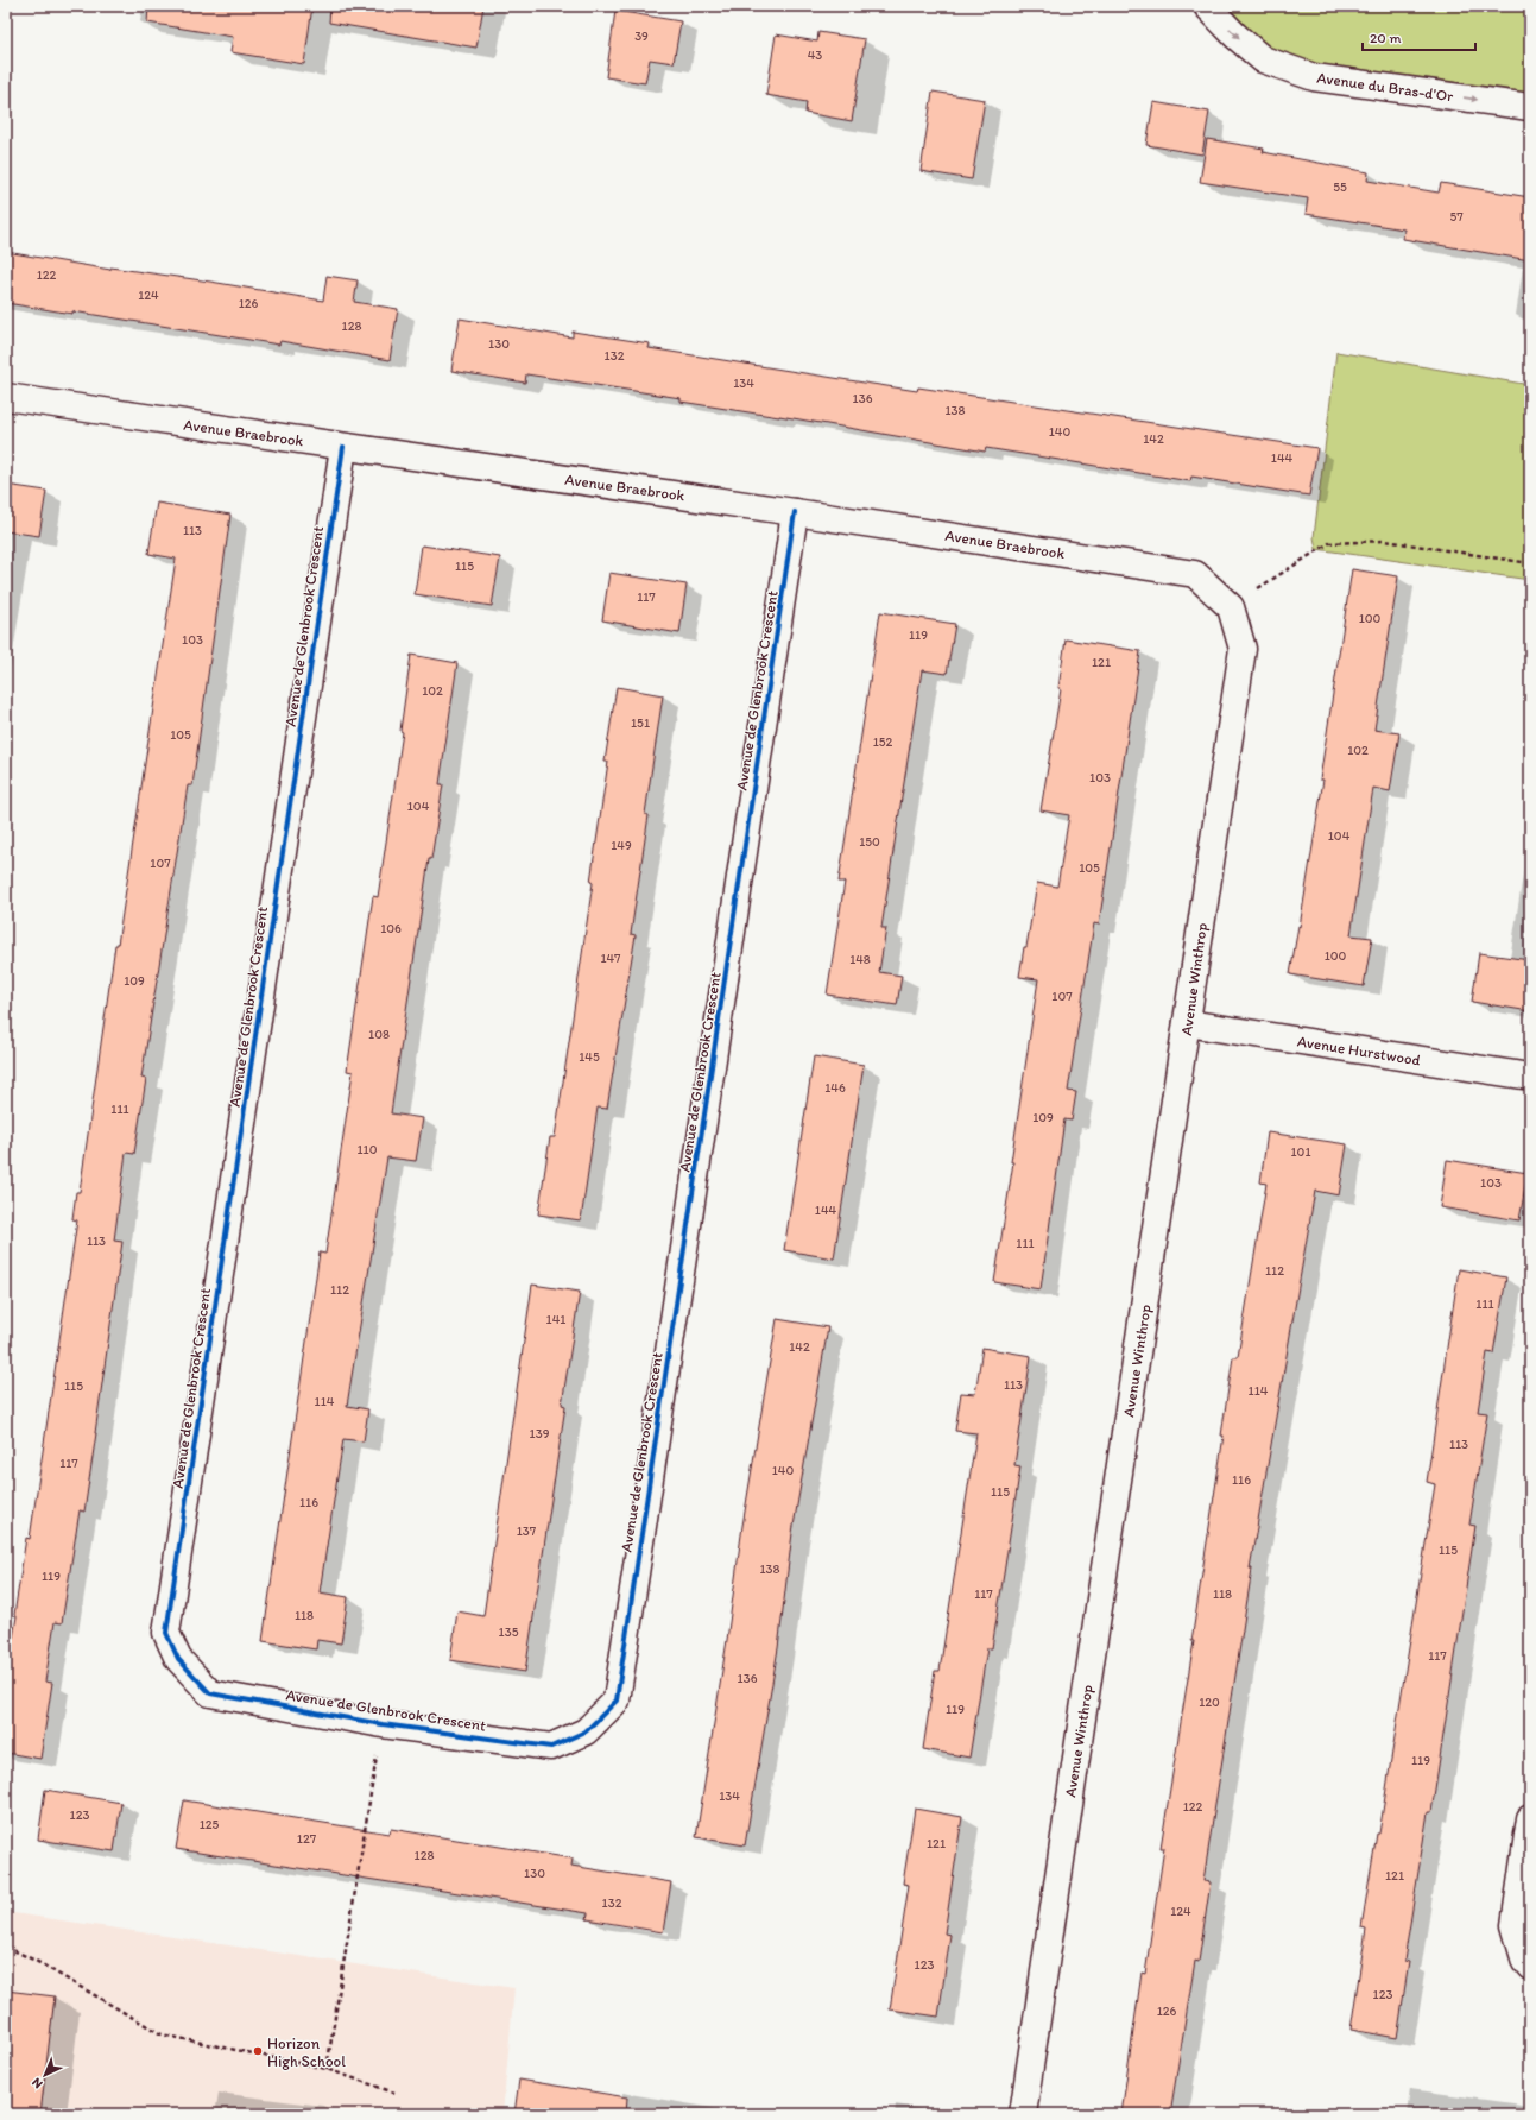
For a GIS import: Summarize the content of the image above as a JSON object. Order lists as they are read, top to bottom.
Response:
{
  "streets": {
    "street": [
      "Avenue du Bras-d'Or",
      "Avenue Braebrook",
      "Avenue de Glenbrook Crescent",
      "Avenue Winthrop",
      "Avenue Hurstwood"
    ]
  },
  "crossings": [
    ["Avenue Braebrook", "Avenue de Glenbrook Crescent"],
    ["Avenue Braebrook", "Avenue Winthrop"],
    ["Avenue Winthrop", "Avenue Hurstwood"]
  ],
  "one_way": ["Avenue du Bras-d'Or"],
  "places": ["Horizon High School"],
  "house_numbers": [
    "39",
    "43",
    "55",
    "57",
    "122",
    "124",
    "126",
    "128",
    "130",
    "132",
    "134",
    "136",
    "138",
    "140",
    "142",
    "144",
    "113",
    "115",
    "117",
    "100",
    "119",
    "103",
    "121",
    "102",
    "151",
    "105",
    "152",
    "102",
    "103",
    "104",
    "104",
    "150",
    "149",
    "107",
    "105",
    "106",
    "100",
    "147",
    "148",
    "109",
    "107",
    "108",
    "145",
    "146",
    "111",
    "109",
    "110",
    "101",
    "103",
    "144",
    "113",
    "111",
    "112",
    "112",
    "111",
    "141",
    "142",
    "113",
    "115",
    "114",
    "114",
    "139",
    "113",
    "117",
    "140",
    "116",
    "115",
    "116",
    "137",
    "115",
    "138",
    "119",
    "117",
    "118",
    "118",
    "135",
    "117",
    "136",
    "120",
    "119",
    "119",
    "134",
    "122",
    "123",
    "125",
    "127",
    "121",
    "128",
    "130",
    "121",
    "132",
    "124",
    "123",
    "123",
    "126"
  ],
  "scale_bar": "20 m",
  "north": "bottom left"
}
